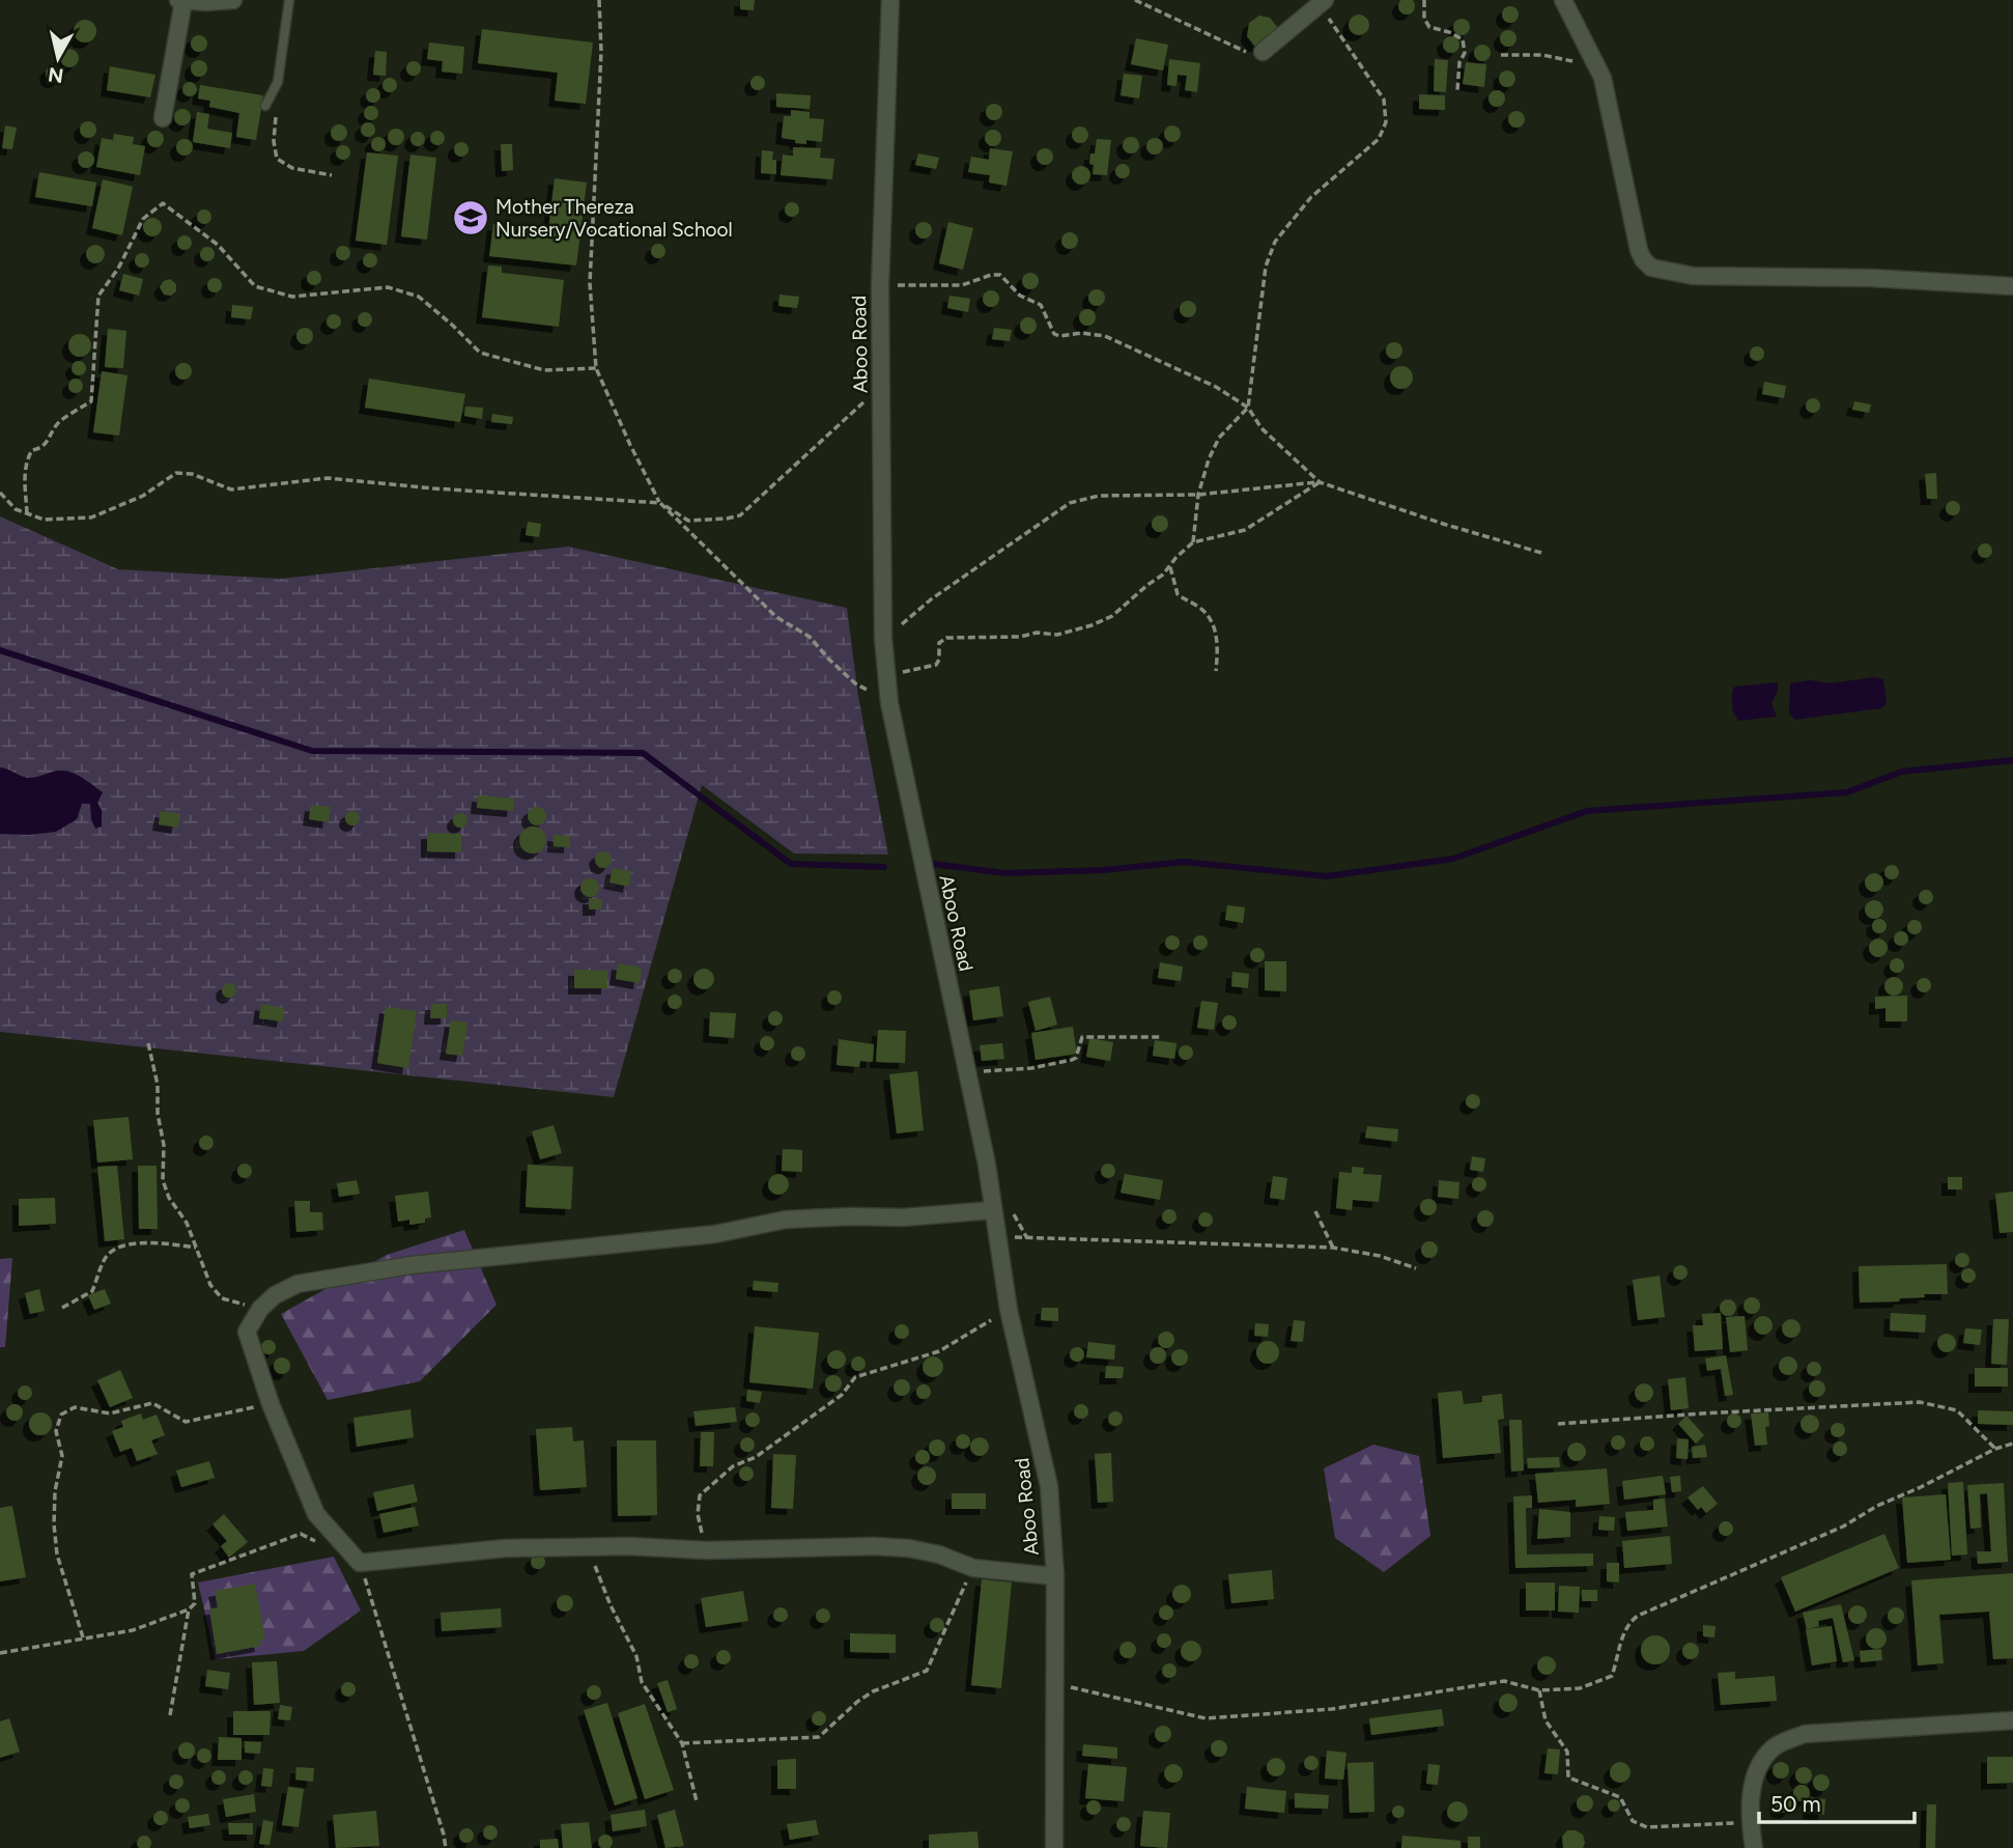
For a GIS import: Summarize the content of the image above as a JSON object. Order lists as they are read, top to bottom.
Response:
{
  "streets": {
    "street": ["Aboo Road"]
  },
  "places": {
    "school or university": ["Mother Thereza Nursery/Vocational School"]
  },
  "scale_bar": "50 m",
  "north": "bottom"
}
